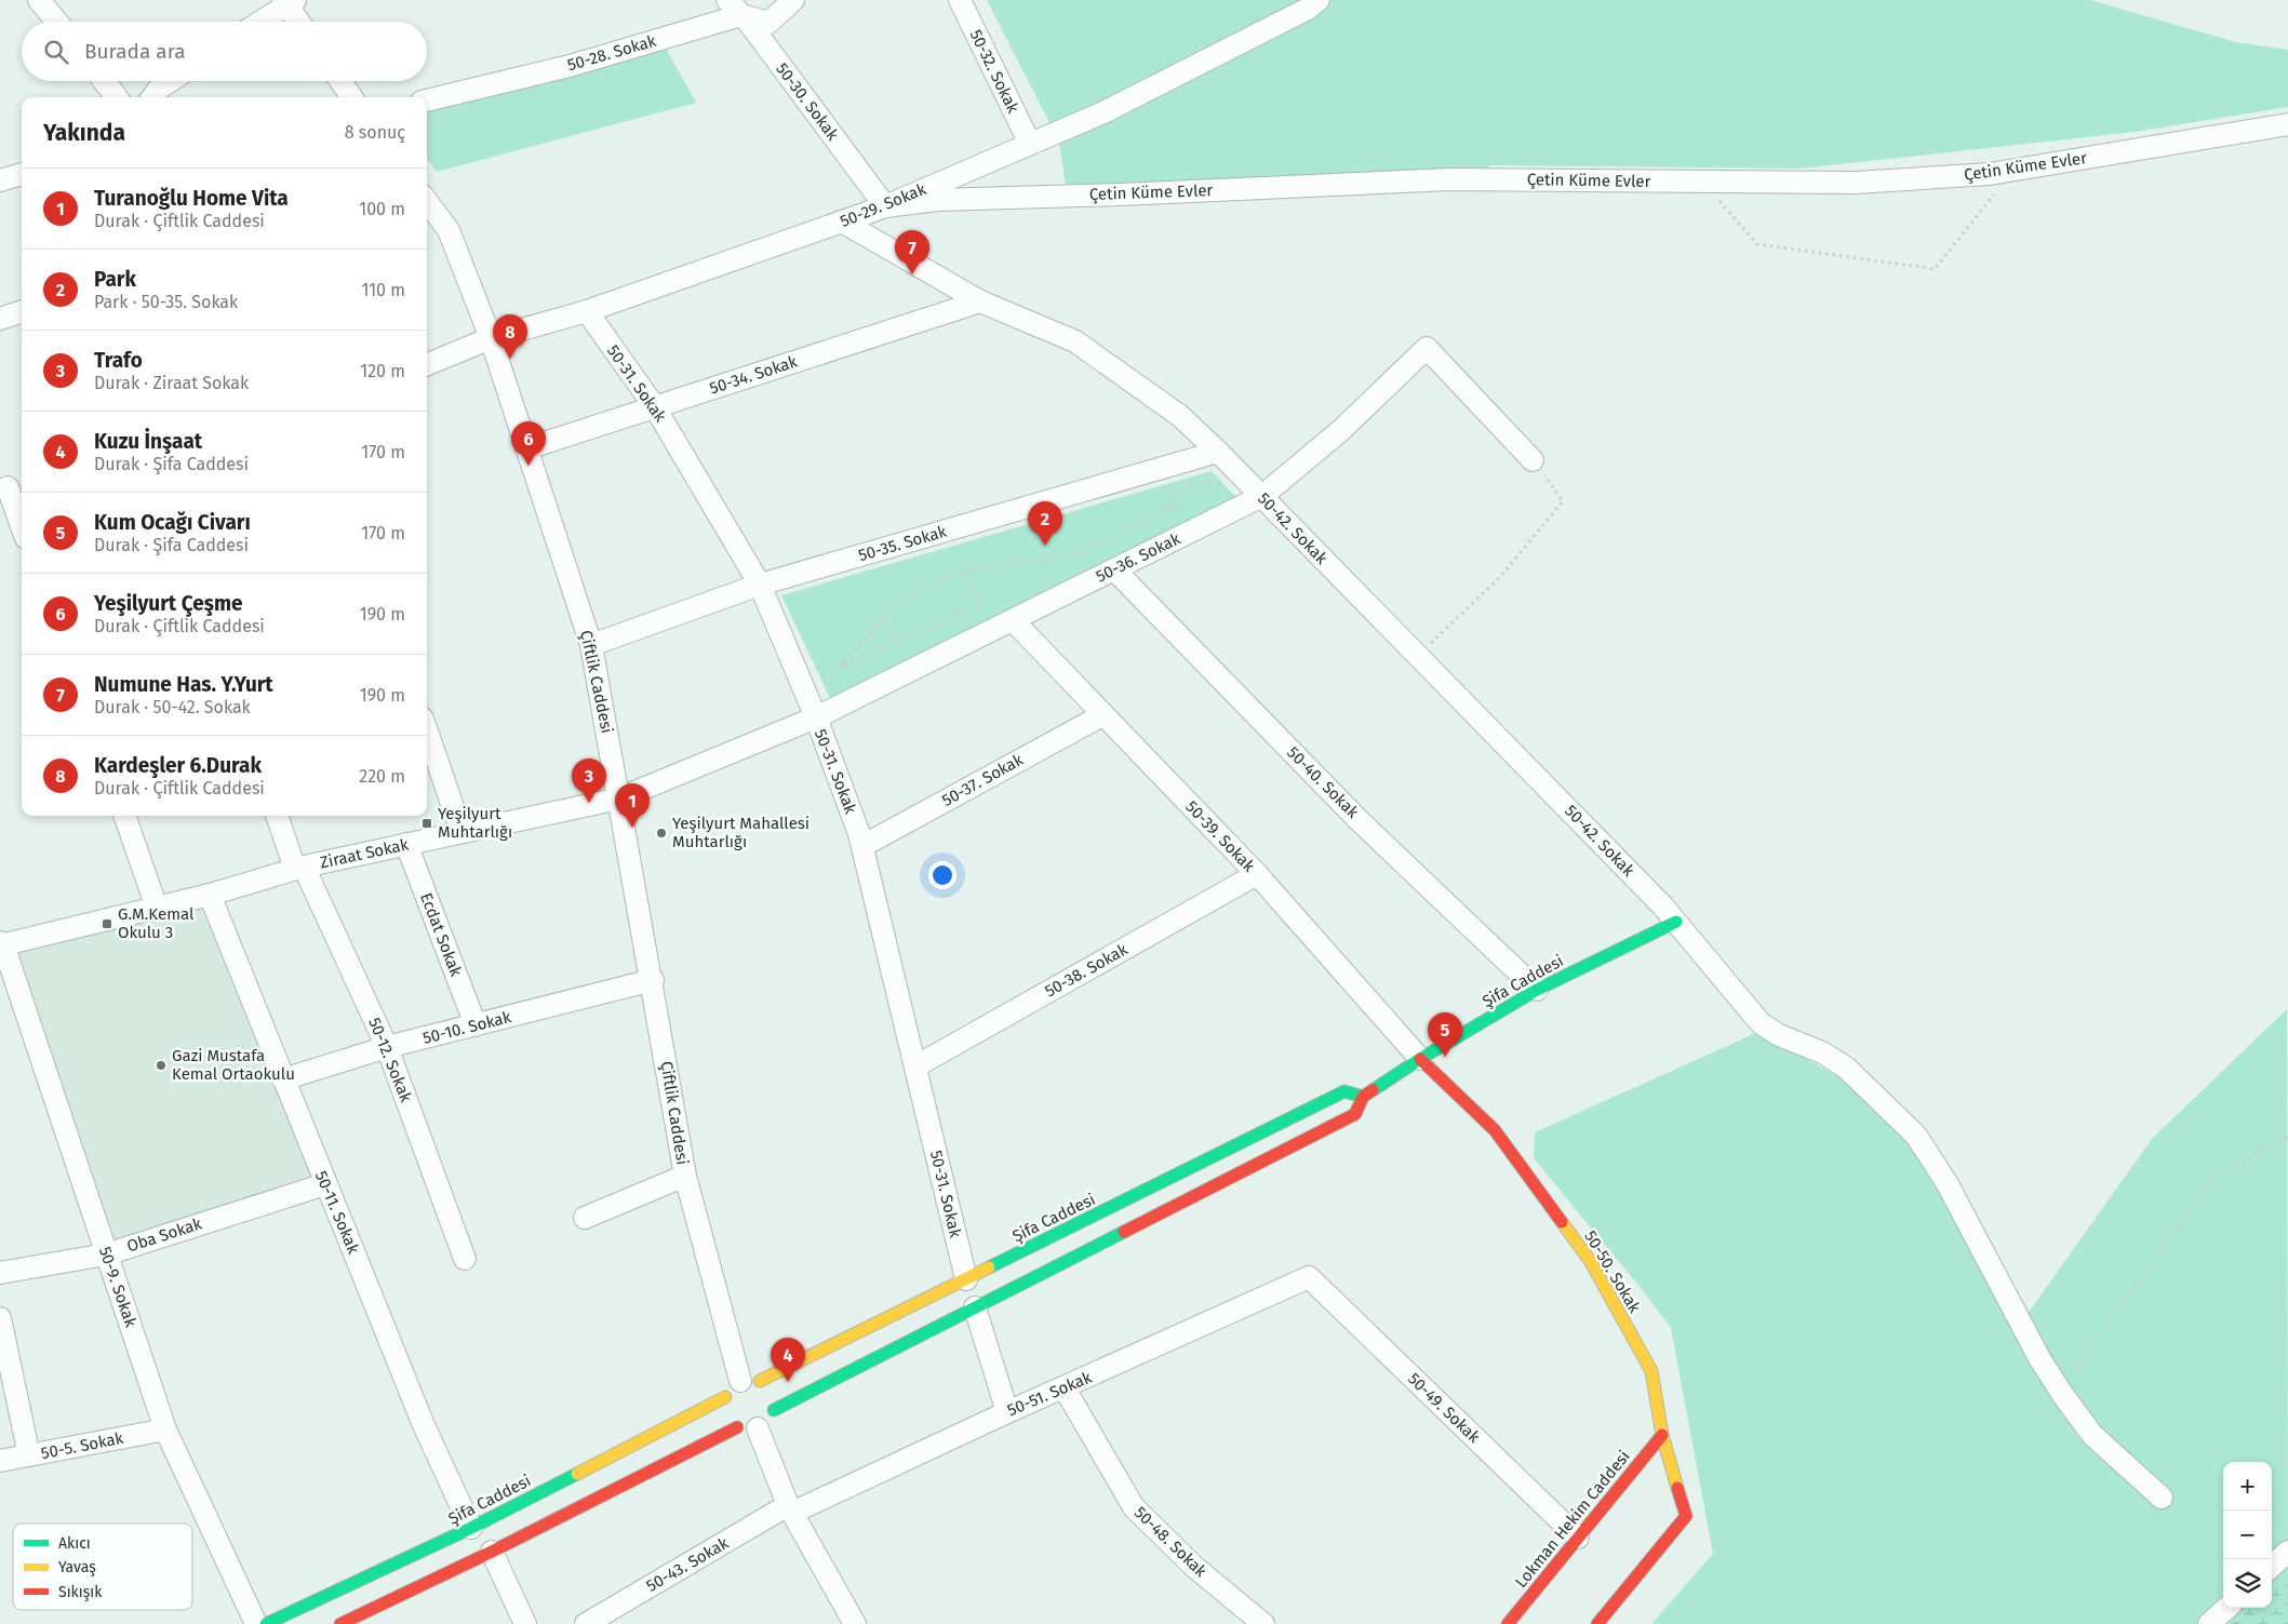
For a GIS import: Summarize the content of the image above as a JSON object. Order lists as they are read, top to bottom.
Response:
{
  "streets": {
    "street": [
      "50-28. Sokak",
      "50-32. Sokak",
      "50-30. Sokak",
      "Çetin Küme Evler",
      "50-29. Sokak",
      "50-34. Sokak",
      "50-31. Sokak",
      "50-42. Sokak",
      "50-35. Sokak",
      "50-36. Sokak",
      "Çiftlik Caddesi",
      "50-37. Sokak",
      "50-40. Sokak",
      "50-39. Sokak",
      "Ziraat Sokak",
      "Ecdat Sokak",
      "50-38. Sokak",
      "Şifa Caddesi",
      "50-10. Sokak",
      "50-12. Sokak",
      "50-11. Sokak",
      "Oba Sokak",
      "50-50. Sokak",
      "50-9. Sokak",
      "50-51. Sokak",
      "50-49. Sokak",
      "50-5. Sokak",
      "Lokman Hekim Caddesi",
      "50-48. Sokak",
      "50-43. Sokak"
    ]
  },
  "crossings": [
    ["50-28. Sokak", "50-30. Sokak"],
    ["50-32. Sokak", "50-29. Sokak"],
    ["50-30. Sokak", "Çetin Küme Evler"],
    ["50-30. Sokak", "50-29. Sokak"],
    ["Çetin Küme Evler", "50-29. Sokak"],
    ["50-29. Sokak", "50-31. Sokak"],
    ["50-29. Sokak", "50-42. Sokak"],
    ["50-29. Sokak", "Çiftlik Caddesi"],
    ["50-34. Sokak", "50-31. Sokak"],
    ["50-34. Sokak", "50-42. Sokak"],
    ["50-34. Sokak", "Çiftlik Caddesi"],
    ["50-31. Sokak", "50-35. Sokak"],
    ["50-31. Sokak", "50-36. Sokak"],
    ["50-31. Sokak", "50-37. Sokak"],
    ["50-31. Sokak", "Ziraat Sokak"],
    ["50-31. Sokak", "50-38. Sokak"],
    ["50-31. Sokak", "Şifa Caddesi"],
    ["50-42. Sokak", "50-35. Sokak"],
    ["50-42. Sokak", "50-36. Sokak"],
    ["50-42. Sokak", "Şifa Caddesi"],
    ["50-35. Sokak", "Çiftlik Caddesi"],
    ["50-36. Sokak", "50-40. Sokak"],
    ["50-36. Sokak", "50-39. Sokak"],
    ["50-36. Sokak", "Ziraat Sokak"],
    ["Çiftlik Caddesi", "Ziraat Sokak"],
    ["Çiftlik Caddesi", "Şifa Caddesi"],
    ["Çiftlik Caddesi", "50-10. Sokak"],
    ["50-37. Sokak", "50-39. Sokak"],
    ["50-40. Sokak", "Şifa Caddesi"],
    ["50-39. Sokak", "50-38. Sokak"],
    ["50-39. Sokak", "Şifa Caddesi"],
    ["50-39. Sokak", "50-50. Sokak"],
    ["Ziraat Sokak", "Ecdat Sokak"],
    ["Ziraat Sokak", "50-12. Sokak"],
    ["Ziraat Sokak", "50-11. Sokak"],
    ["Ziraat Sokak", "50-9. Sokak"],
    ["Ecdat Sokak", "50-10. Sokak"],
    ["Şifa Caddesi", "50-11. Sokak"],
    ["Şifa Caddesi", "50-50. Sokak"],
    ["50-10. Sokak", "50-12. Sokak"],
    ["50-10. Sokak", "50-11. Sokak"],
    ["50-11. Sokak", "Oba Sokak"],
    ["Oba Sokak", "50-9. Sokak"],
    ["50-50. Sokak", "Lokman Hekim Caddesi"],
    ["50-9. Sokak", "50-5. Sokak"],
    ["50-51. Sokak", "50-49. Sokak"],
    ["50-51. Sokak", "50-48. Sokak"],
    ["50-51. Sokak", "50-43. Sokak"],
    ["50-49. Sokak", "Lokman Hekim Caddesi"]
  ],
  "places": {
    "transit": ["Yeşilyurt Muhtarlığı", "G.M.Kemal Okulu 3"],
    "other": ["Yeşilyurt Mahallesi Muhtarlığı", "Gazi Mustafa Kemal Ortaokulu"]
  },
  "legend": ["Akıcı", "Yavaş", "Sıkışık"],
  "page": {
    "search": "Burada ara",
    "heading": ["Yakında", "8 sonuç"],
    "list": [
      {
        "mark": "1",
        "name": "Turanoğlu Home Vita",
        "note": "Durak · Çiftlik Caddesi",
        "value": "100 m"
      },
      {
        "mark": "2",
        "name": "Park",
        "note": "Park · 50-35. Sokak",
        "value": "110 m"
      },
      {
        "mark": "3",
        "name": "Trafo",
        "note": "Durak · Ziraat Sokak",
        "value": "120 m"
      },
      {
        "mark": "4",
        "name": "Kuzu İnşaat",
        "note": "Durak · Şifa Caddesi",
        "value": "170 m"
      },
      {
        "mark": "5",
        "name": "Kum Ocağı Civarı",
        "note": "Durak · Şifa Caddesi",
        "value": "170 m"
      },
      {
        "mark": "6",
        "name": "Yeşilyurt Çeşme",
        "note": "Durak · Çiftlik Caddesi",
        "value": "190 m"
      },
      {
        "mark": "7",
        "name": "Numune Has. Y.Yurt",
        "note": "Durak · 50-42. Sokak",
        "value": "190 m"
      },
      {
        "mark": "8",
        "name": "Kardeşler 6.Durak",
        "note": "Durak · Çiftlik Caddesi",
        "value": "220 m"
      }
    ],
    "pins": [
      "7",
      "8",
      "6",
      "2",
      "3",
      "1",
      "5",
      "4"
    ],
    "map_buttons": ["+", "−"]
  }
}
